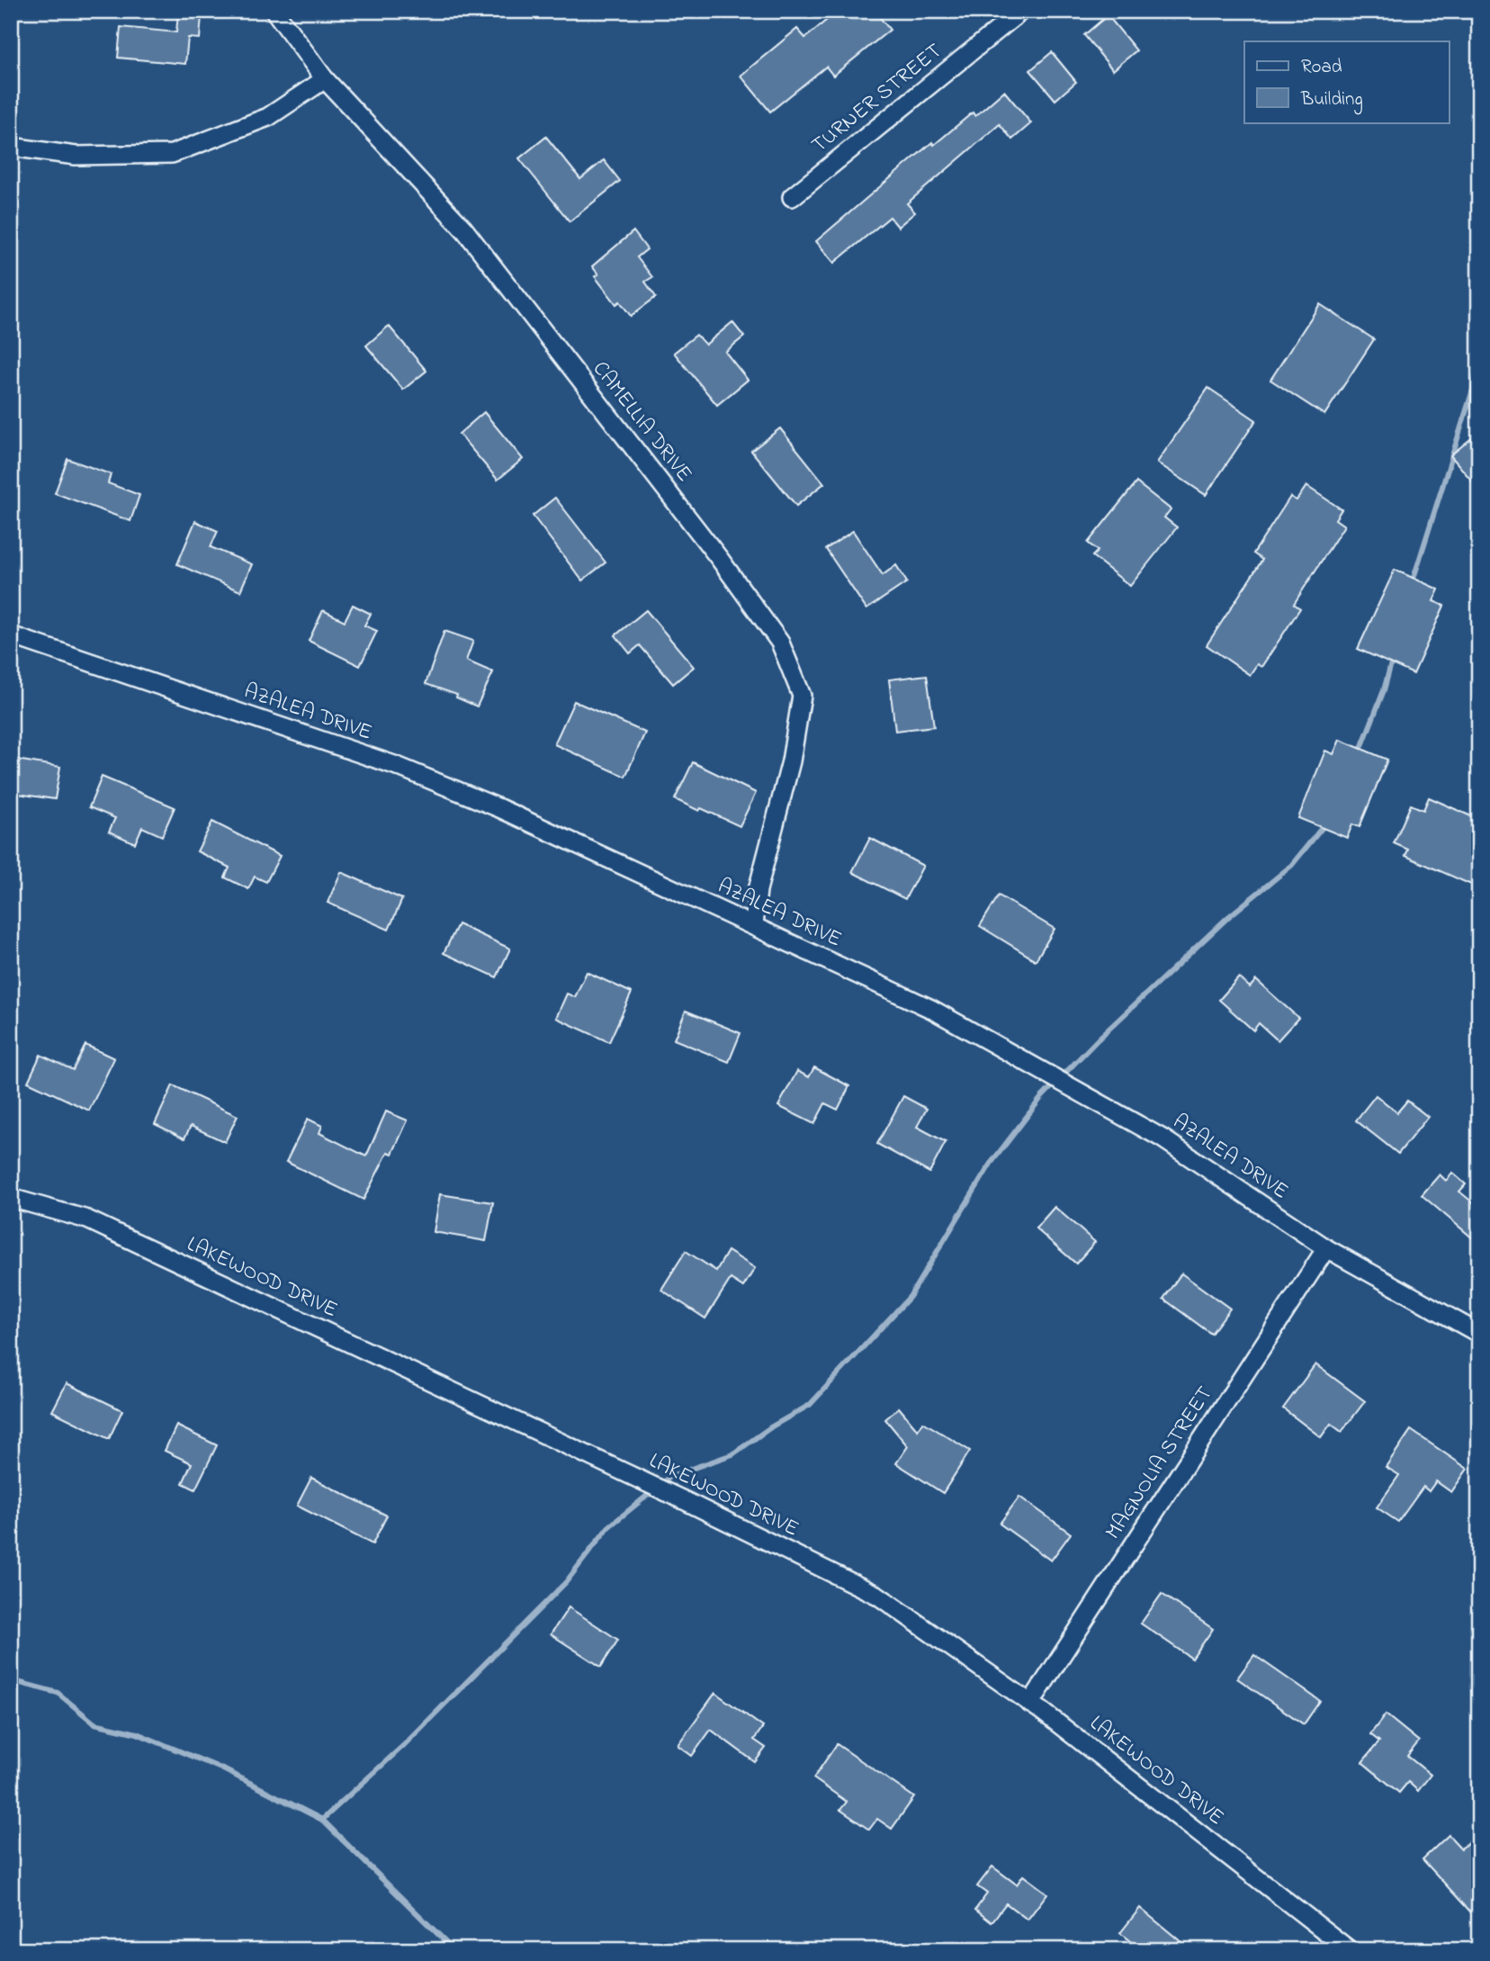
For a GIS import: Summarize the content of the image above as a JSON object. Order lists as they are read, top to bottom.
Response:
{
  "streets": {
    "street": [
      "TURNER STREET",
      "CAMELLIA DRIVE",
      "AZALEA DRIVE",
      "LAKEWOOD DRIVE",
      "MAGNOLIA STREET"
    ]
  },
  "crossings": [
    ["CAMELLIA DRIVE", "AZALEA DRIVE"],
    ["AZALEA DRIVE", "MAGNOLIA STREET"],
    ["LAKEWOOD DRIVE", "MAGNOLIA STREET"]
  ],
  "legend": ["Road", "Building"]
}
